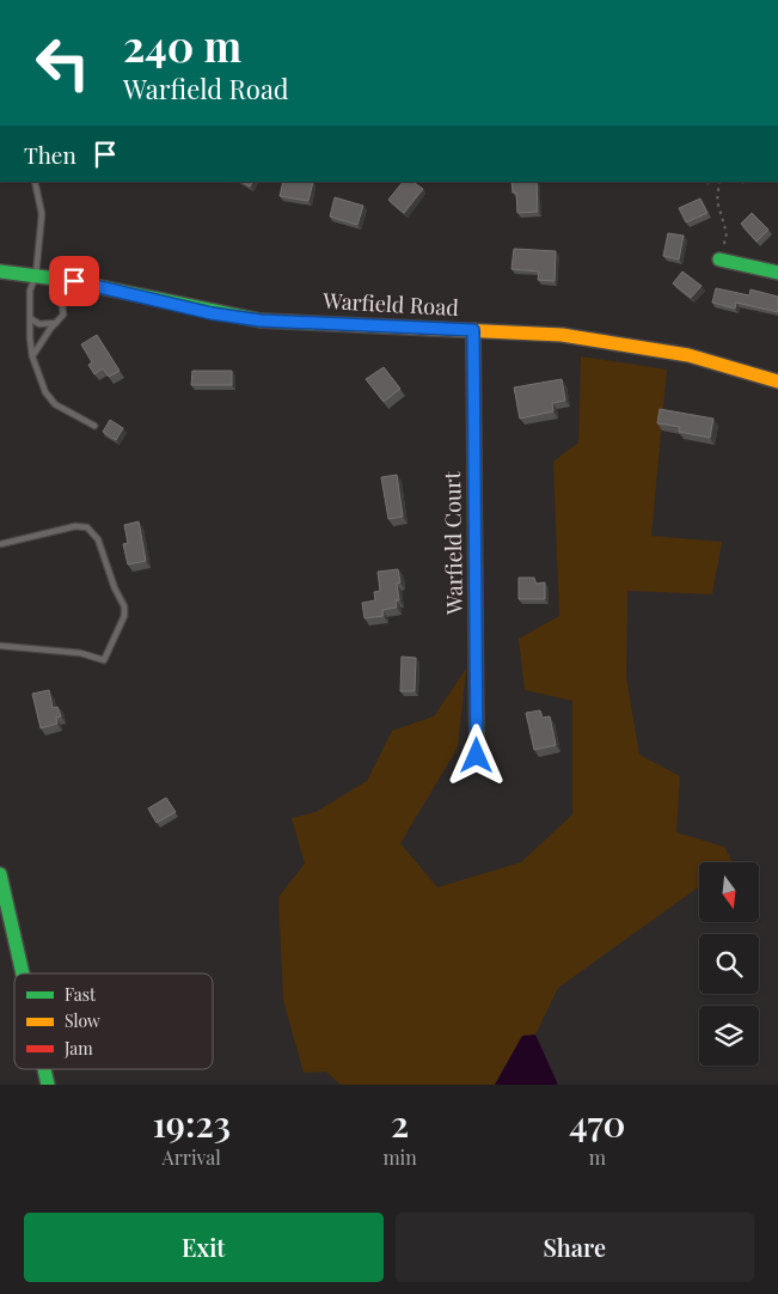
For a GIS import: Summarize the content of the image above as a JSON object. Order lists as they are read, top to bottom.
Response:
{
  "streets": {
    "street": ["Warfield Road", "Warfield Court"]
  },
  "crossings": [
    ["Warfield Road", "Warfield Court"]
  ],
  "legend": ["Fast", "Slow", "Jam"],
  "north": "bottom",
  "page": {
    "turn": ["240 m", "Warfield Road"],
    "then": "Then",
    "eta": [
      "19:23",
      "Arrival",
      "2",
      "min",
      "470",
      "m"
    ],
    "buttons": ["Exit", "Share"]
  }
}
